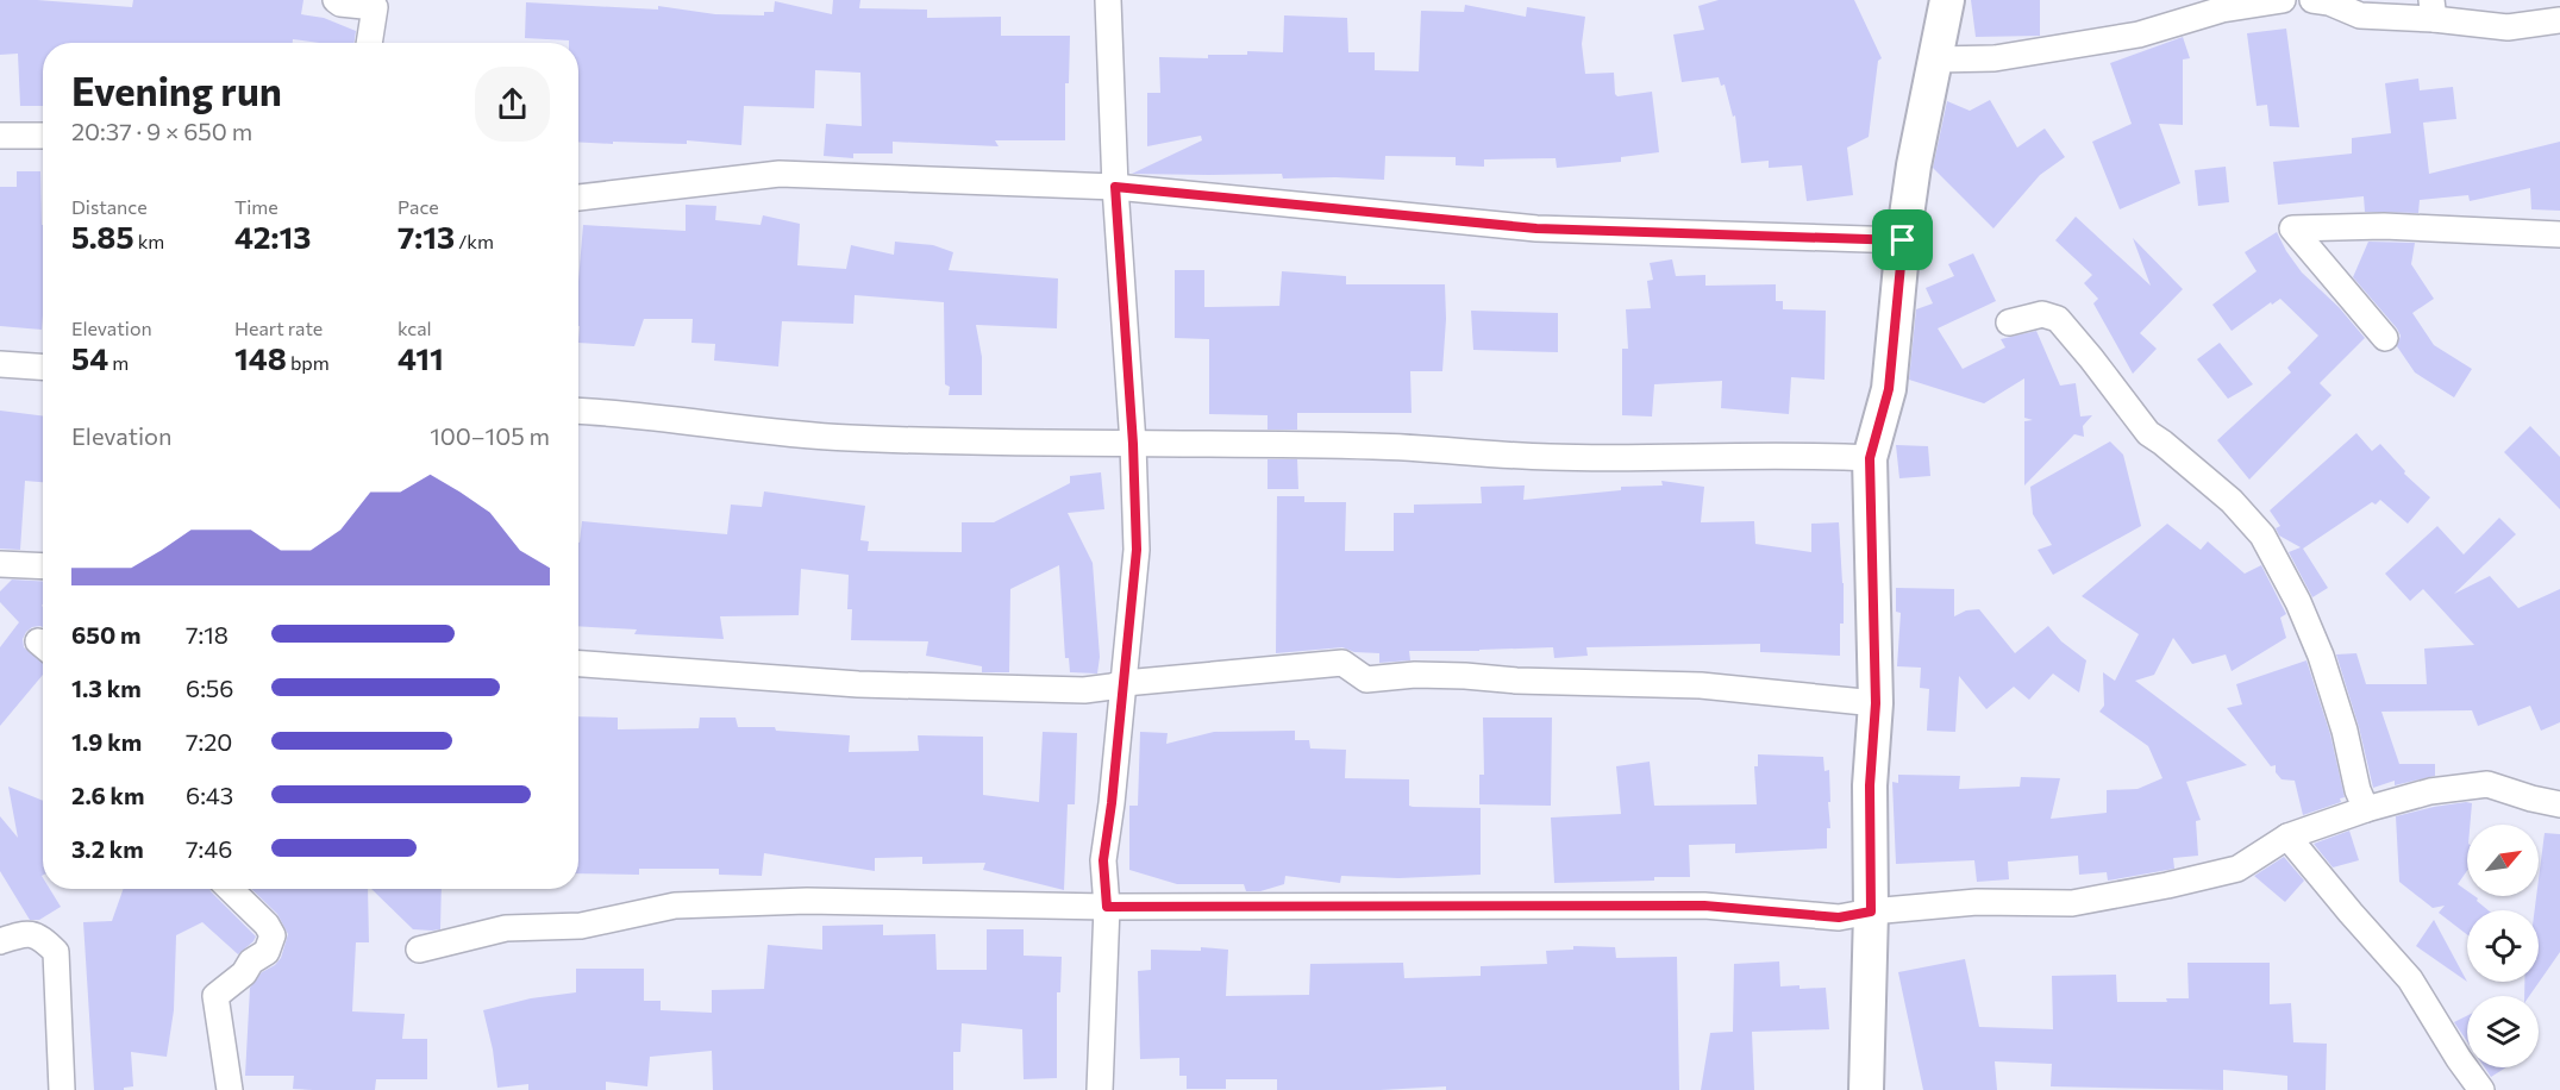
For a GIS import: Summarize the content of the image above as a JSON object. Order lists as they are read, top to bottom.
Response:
{
  "north": "top right",
  "page": {
    "heading": ["Evening run", "20:37 · 9 × 650 m"],
    "stats": [
      ["Distance", "5.85 km"],
      ["Time", "42:13"],
      ["Pace", "7:13 /km"],
      ["Elevation", "54 m"],
      ["Heart rate", "148 bpm"],
      ["kcal", "411"]
    ],
    "chart": ["Elevation", "100–105 m"],
    "list": [
      {
        "name": "650 m",
        "note": "7:18"
      },
      {
        "name": "1.3 km",
        "note": "6:56"
      },
      {
        "name": "1.9 km",
        "note": "7:20"
      },
      {
        "name": "2.6 km",
        "note": "6:43"
      },
      {
        "name": "3.2 km",
        "note": "7:46"
      }
    ]
  }
}
